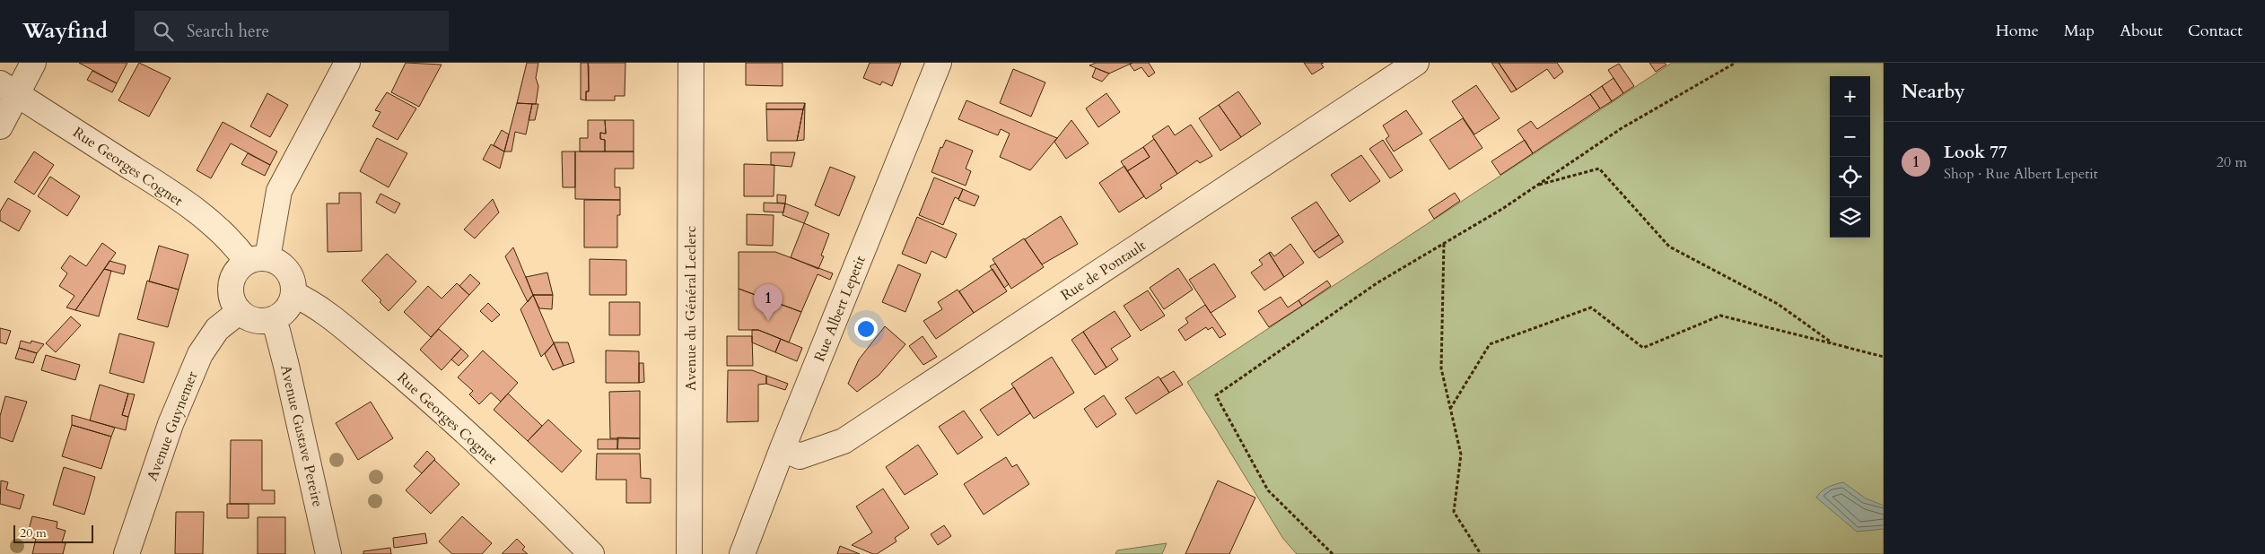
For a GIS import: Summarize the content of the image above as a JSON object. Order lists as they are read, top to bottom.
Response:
{
  "streets": {
    "street": [
      "Rue Georges Cognet",
      "Rue de Pontault",
      "Avenue du Général Leclerc",
      "Rue Albert Lepetit",
      "Avenue Guynemer",
      "Avenue Gustave Pereire"
    ]
  },
  "crossings": [
    ["Rue Georges Cognet", "Avenue Guynemer"],
    ["Rue Georges Cognet", "Avenue Gustave Pereire"],
    ["Rue de Pontault", "Rue Albert Lepetit"],
    ["Avenue Guynemer", "Avenue Gustave Pereire"]
  ],
  "scale_bar": "20 m",
  "page": {
    "header": "Wayfind",
    "search": "Search here",
    "nav": [
      "Home",
      "Map",
      "About",
      "Contact"
    ],
    "heading": "Nearby",
    "map_buttons": ["+", "−"],
    "list": [
      {
        "mark": "1",
        "name": "Look 77",
        "note": "Shop · Rue Albert Lepetit",
        "value": "20 m"
      }
    ],
    "pins": "1",
    "scale": "20 m"
  }
}
